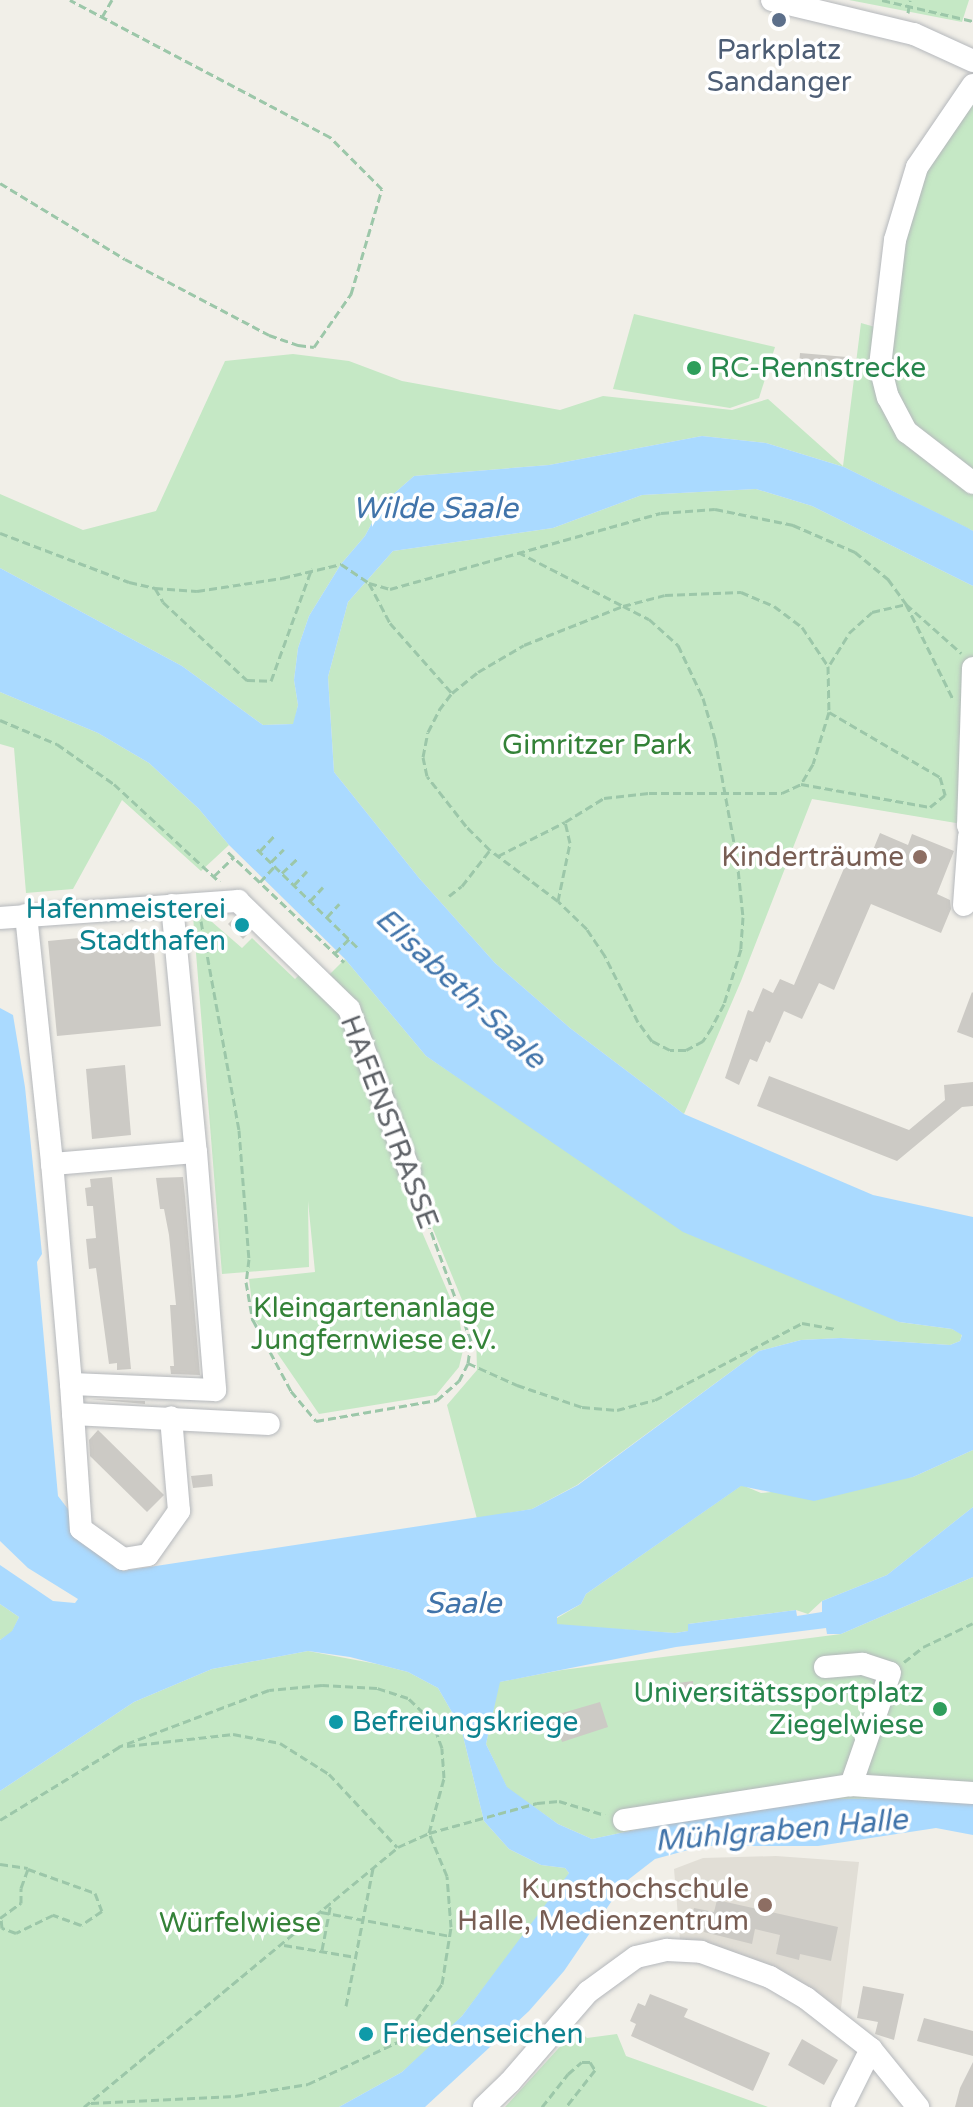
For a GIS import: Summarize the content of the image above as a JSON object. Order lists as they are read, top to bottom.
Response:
{
  "streets": {
    "street": ["HAFENSTRASSE"]
  },
  "water": [
    "Wilde Saale",
    "Elisabeth-Saale",
    "Saale",
    "Mühlgraben Halle"
  ],
  "parks": ["Gimritzer Park", "Kleingartenanlage Jungfernwiese e.V.", "Würfelwiese"],
  "places": [
    "Parkplatz Sandanger",
    "RC-Rennstrecke",
    "Kinderträume",
    "Hafenmeisterei Stadthafen",
    "Universitätssportplatz Ziegelwiese",
    "Befreiungskriege",
    "Kunsthochschule Halle, Medienzentrum",
    "Friedenseichen"
  ]
}
